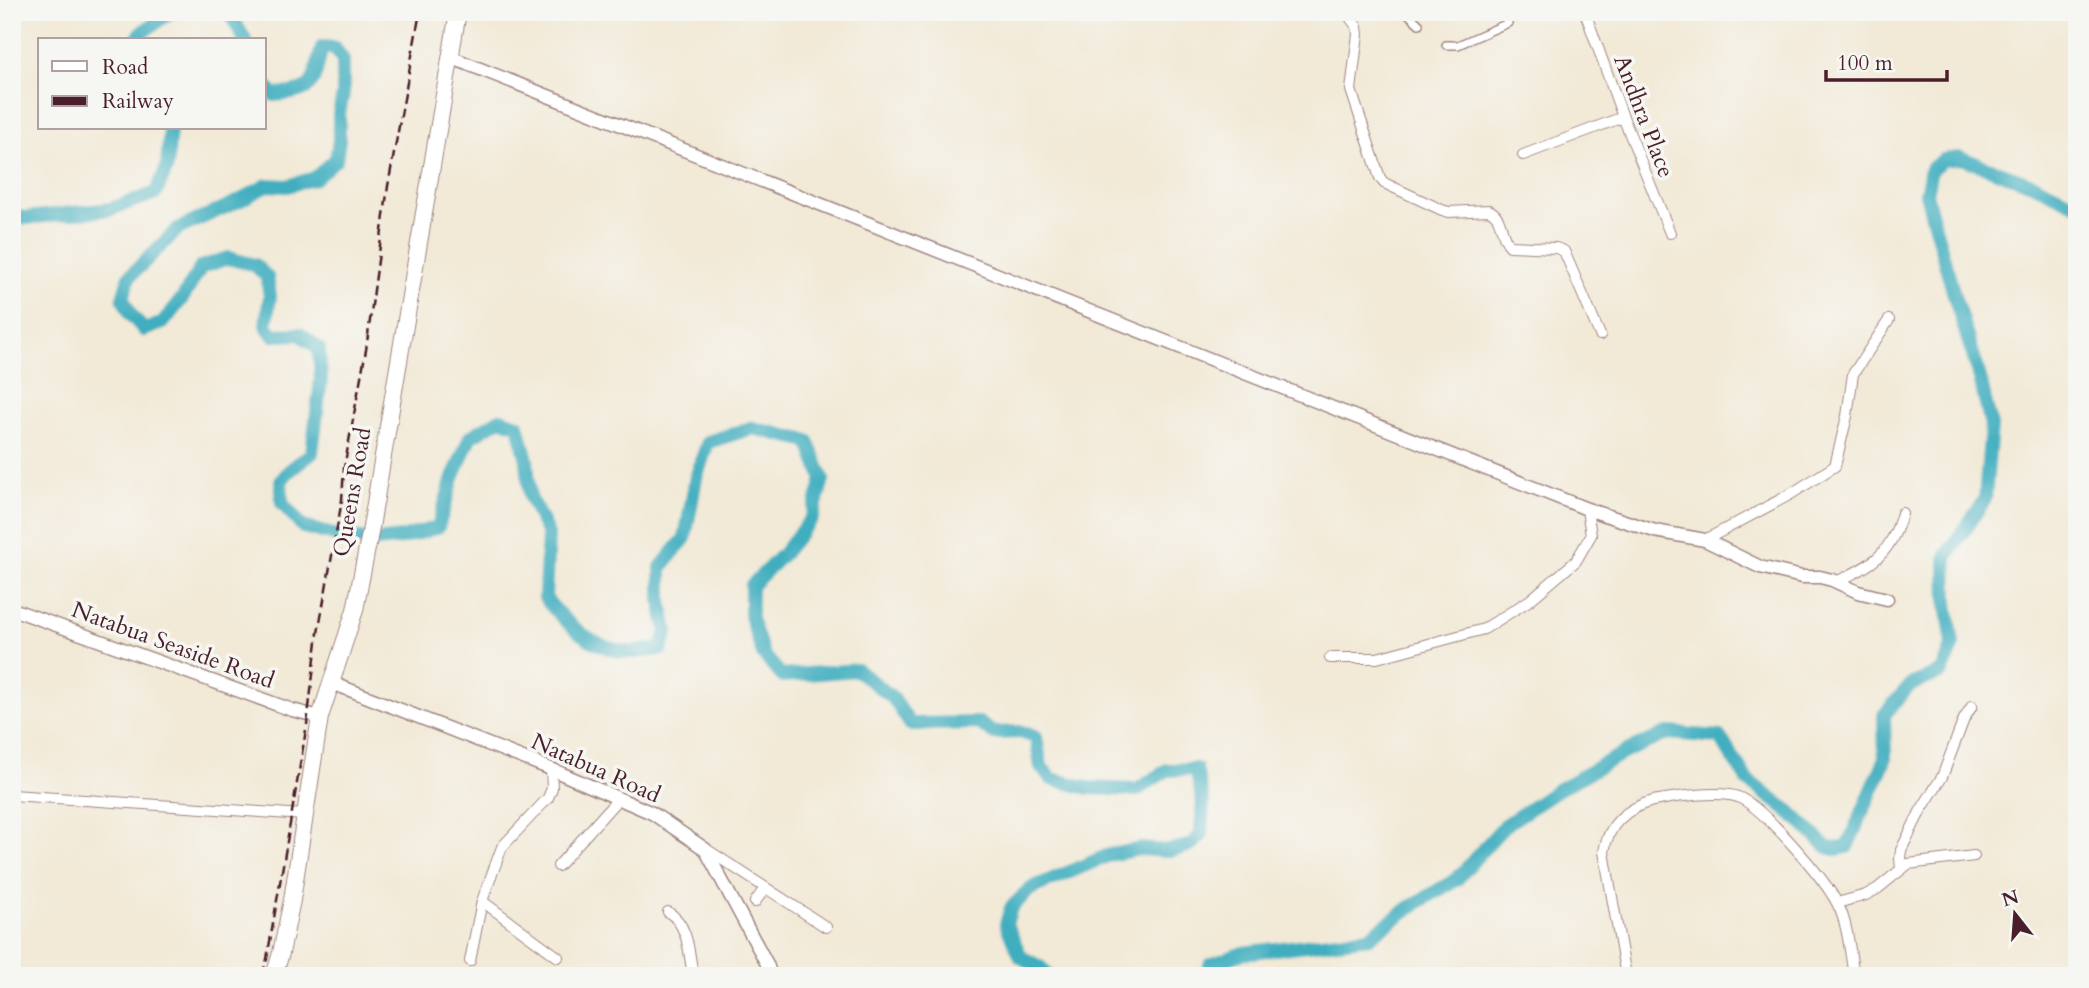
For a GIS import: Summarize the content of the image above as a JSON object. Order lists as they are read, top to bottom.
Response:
{
  "streets": {
    "highway": ["Queens Road"],
    "street": ["Andhra Place", "Natabua Seaside Road", "Natabua Road"]
  },
  "crossings": [
    ["Queens Road", "Natabua Seaside Road"],
    ["Queens Road", "Natabua Road"]
  ],
  "legend": ["Road", "Railway"],
  "scale_bar": "100 m",
  "north": "top"
}
